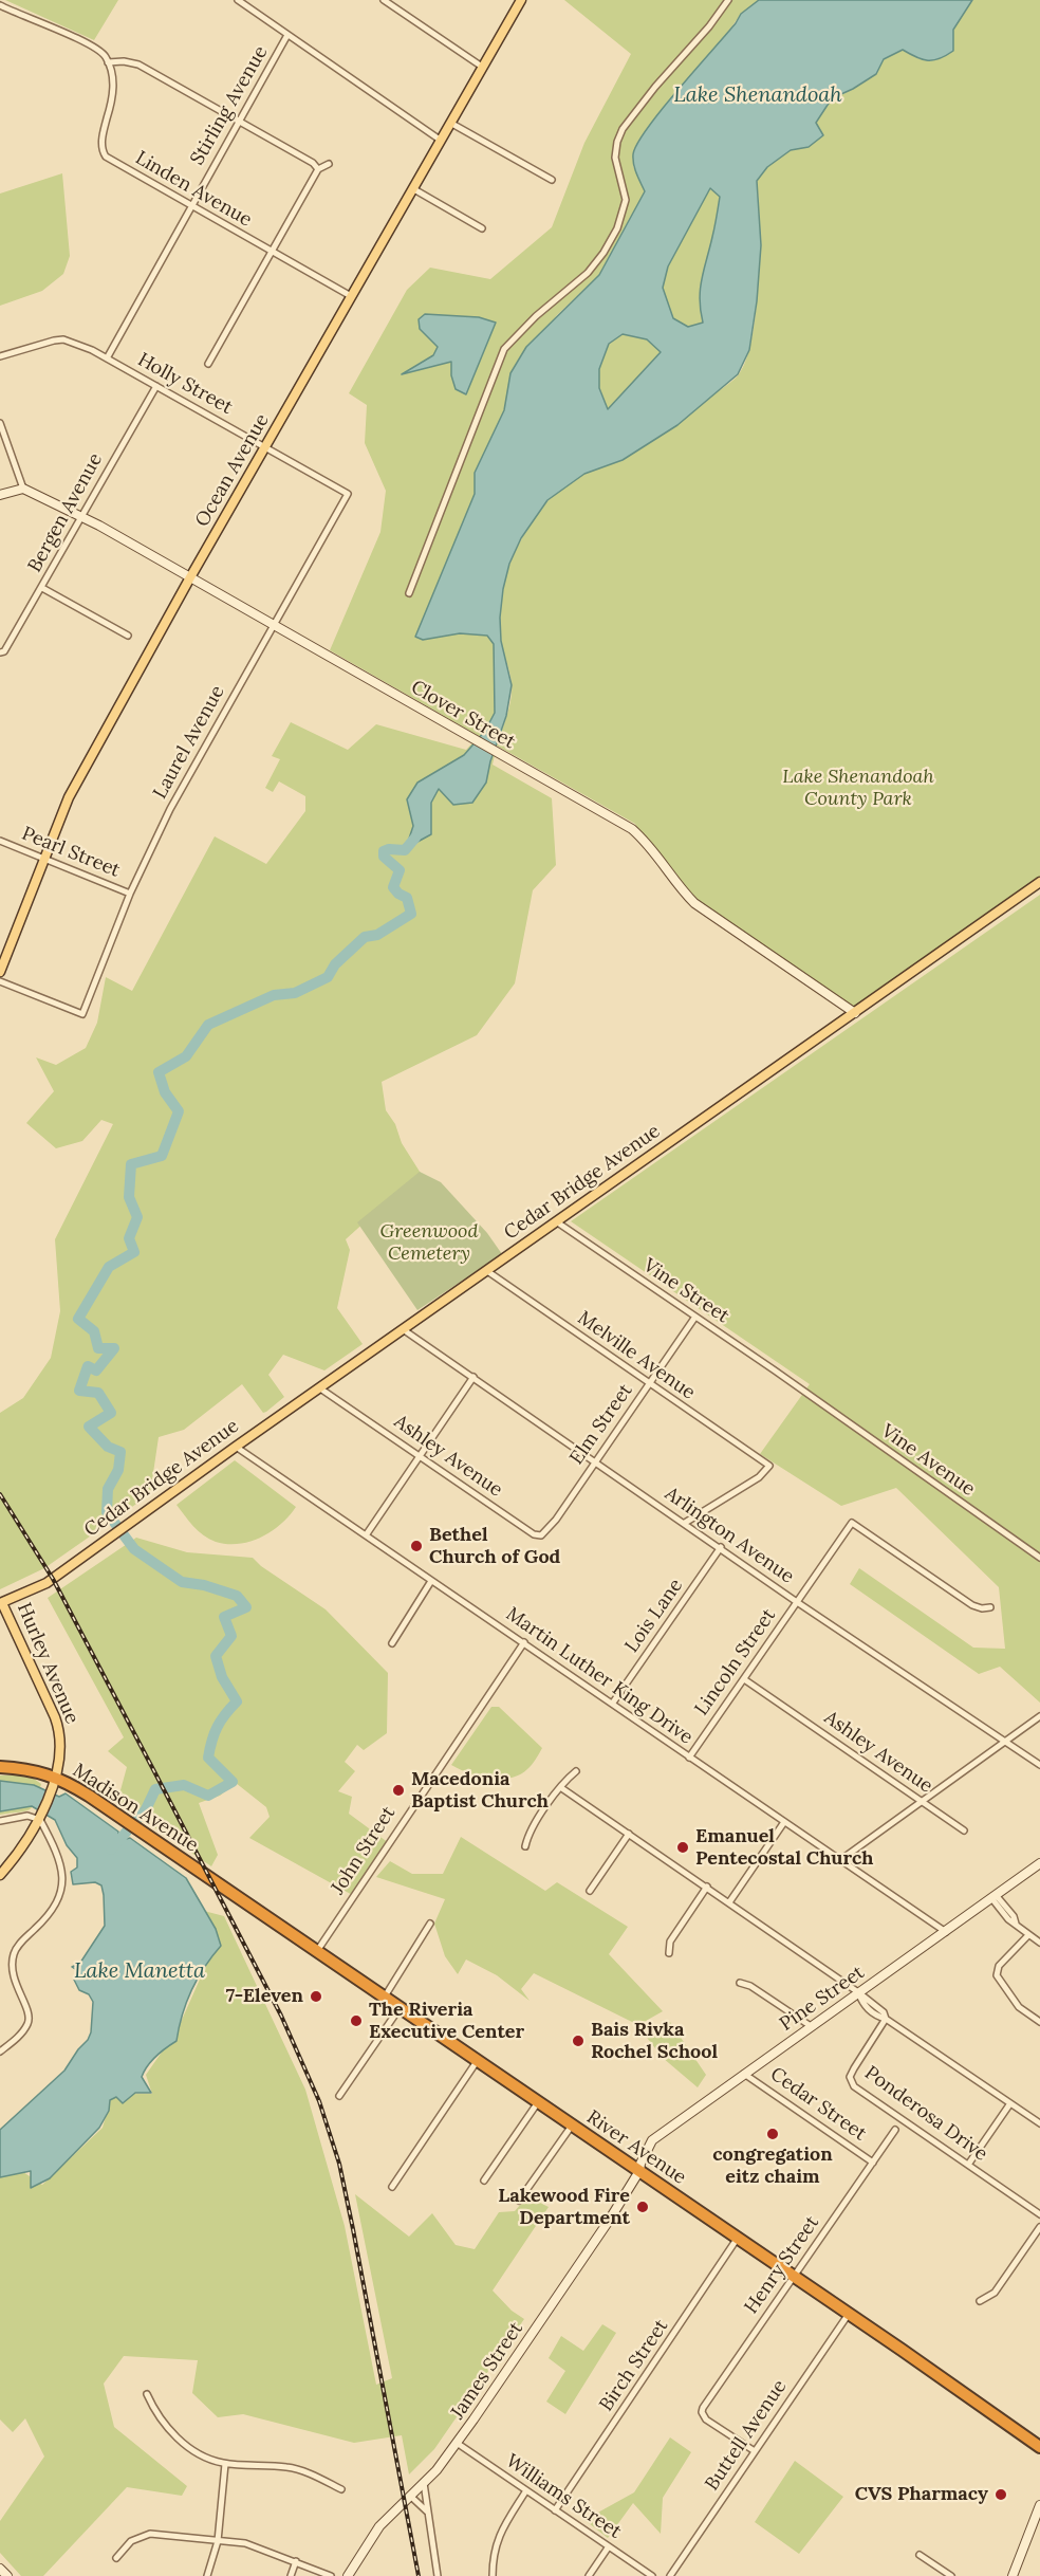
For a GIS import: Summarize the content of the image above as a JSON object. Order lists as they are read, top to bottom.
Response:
{
  "streets": {
    "highway": ["Madison Avenue", "River Avenue"],
    "main road": ["Ocean Avenue", "Cedar Bridge Avenue", "Hurley Avenue"],
    "street": [
      "Stirling Avenue",
      "Linden Avenue",
      "Holly Street",
      "Bergen Avenue",
      "Clover Street",
      "Laurel Avenue",
      "Pearl Street",
      "Vine Street",
      "Melville Avenue",
      "Elm Street",
      "Ashley Avenue",
      "Vine Avenue",
      "Arlington Avenue",
      "Lois Lane",
      "Lincoln Street",
      "Martin Luther King Drive",
      "John Street",
      "Pine Street",
      "Cedar Street",
      "Ponderosa Drive",
      "Henry Street",
      "Birch Street",
      "James Street",
      "Buttell Avenue",
      "Williams Street"
    ]
  },
  "crossings": [
    ["Stirling Avenue", "Linden Avenue"],
    ["Stirling Avenue", "Holly Street"],
    ["Linden Avenue", "Ocean Avenue"],
    ["Holly Street", "Ocean Avenue"],
    ["Holly Street", "Bergen Avenue"],
    ["Holly Street", "Laurel Avenue"],
    ["Ocean Avenue", "Clover Street"],
    ["Ocean Avenue", "Pearl Street"],
    ["Bergen Avenue", "Clover Street"],
    ["Clover Street", "Laurel Avenue"],
    ["Clover Street", "Cedar Bridge Avenue"],
    ["Laurel Avenue", "Pearl Street"],
    ["Cedar Bridge Avenue", "Vine Street"],
    ["Cedar Bridge Avenue", "Melville Avenue"],
    ["Cedar Bridge Avenue", "Ashley Avenue"],
    ["Cedar Bridge Avenue", "Arlington Avenue"],
    ["Cedar Bridge Avenue", "Hurley Avenue"],
    ["Cedar Bridge Avenue", "Martin Luther King Drive"],
    ["Vine Street", "Elm Street"],
    ["Vine Street", "Vine Avenue"],
    ["Melville Avenue", "Elm Street"],
    ["Melville Avenue", "Arlington Avenue"],
    ["Elm Street", "Ashley Avenue"],
    ["Elm Street", "Arlington Avenue"],
    ["Ashley Avenue", "Lincoln Street"],
    ["Arlington Avenue", "Lois Lane"],
    ["Arlington Avenue", "Lincoln Street"],
    ["Lois Lane", "Martin Luther King Drive"],
    ["Lincoln Street", "Martin Luther King Drive"],
    ["Hurley Avenue", "Madison Avenue"],
    ["Martin Luther King Drive", "John Street"],
    ["Martin Luther King Drive", "Pine Street"],
    ["Madison Avenue", "River Avenue"],
    ["John Street", "River Avenue"],
    ["Pine Street", "Cedar Street"],
    ["Pine Street", "River Avenue"],
    ["Pine Street", "James Street"],
    ["Cedar Street", "Henry Street"],
    ["River Avenue", "Henry Street"],
    ["River Avenue", "Birch Street"],
    ["River Avenue", "James Street"],
    ["River Avenue", "Buttell Avenue"],
    ["Henry Street", "Buttell Avenue"],
    ["Birch Street", "Williams Street"],
    ["James Street", "Williams Street"]
  ],
  "water": ["Lake Shenandoah", "Lake Manetta"],
  "parks": ["Lake Shenandoah County Park", "Greenwood Cemetery"],
  "places": [
    "Bethel Church of God",
    "Macedonia Baptist Church",
    "Emanuel Pentecostal Church",
    "7-Eleven",
    "The Riveria Executive Center",
    "Bais Rivka Rochel School",
    "congregation eitz chaim",
    "Lakewood Fire Department",
    "CVS Pharmacy"
  ]
}
